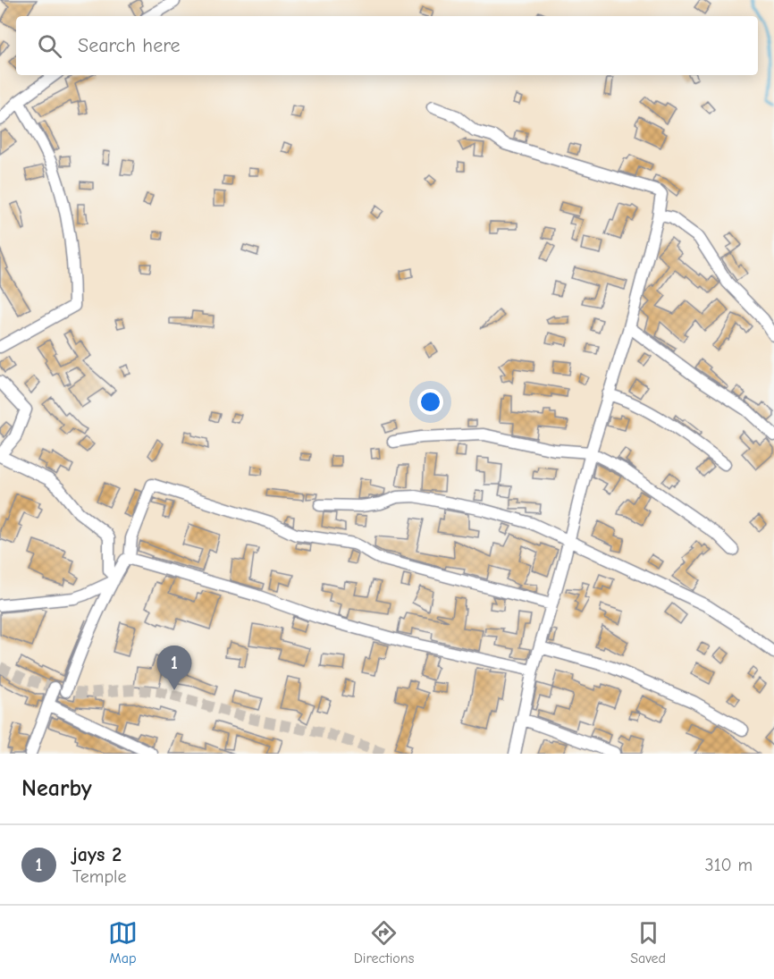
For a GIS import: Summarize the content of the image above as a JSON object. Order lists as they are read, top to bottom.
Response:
{
  "page": {
    "search": "Search here",
    "pins": "1",
    "heading": "Nearby",
    "list": [
      {
        "mark": "1",
        "name": "jays 2",
        "note": "Temple",
        "value": "310 m"
      }
    ],
    "nav": ["Map", "Directions", "Saved"]
  }
}
